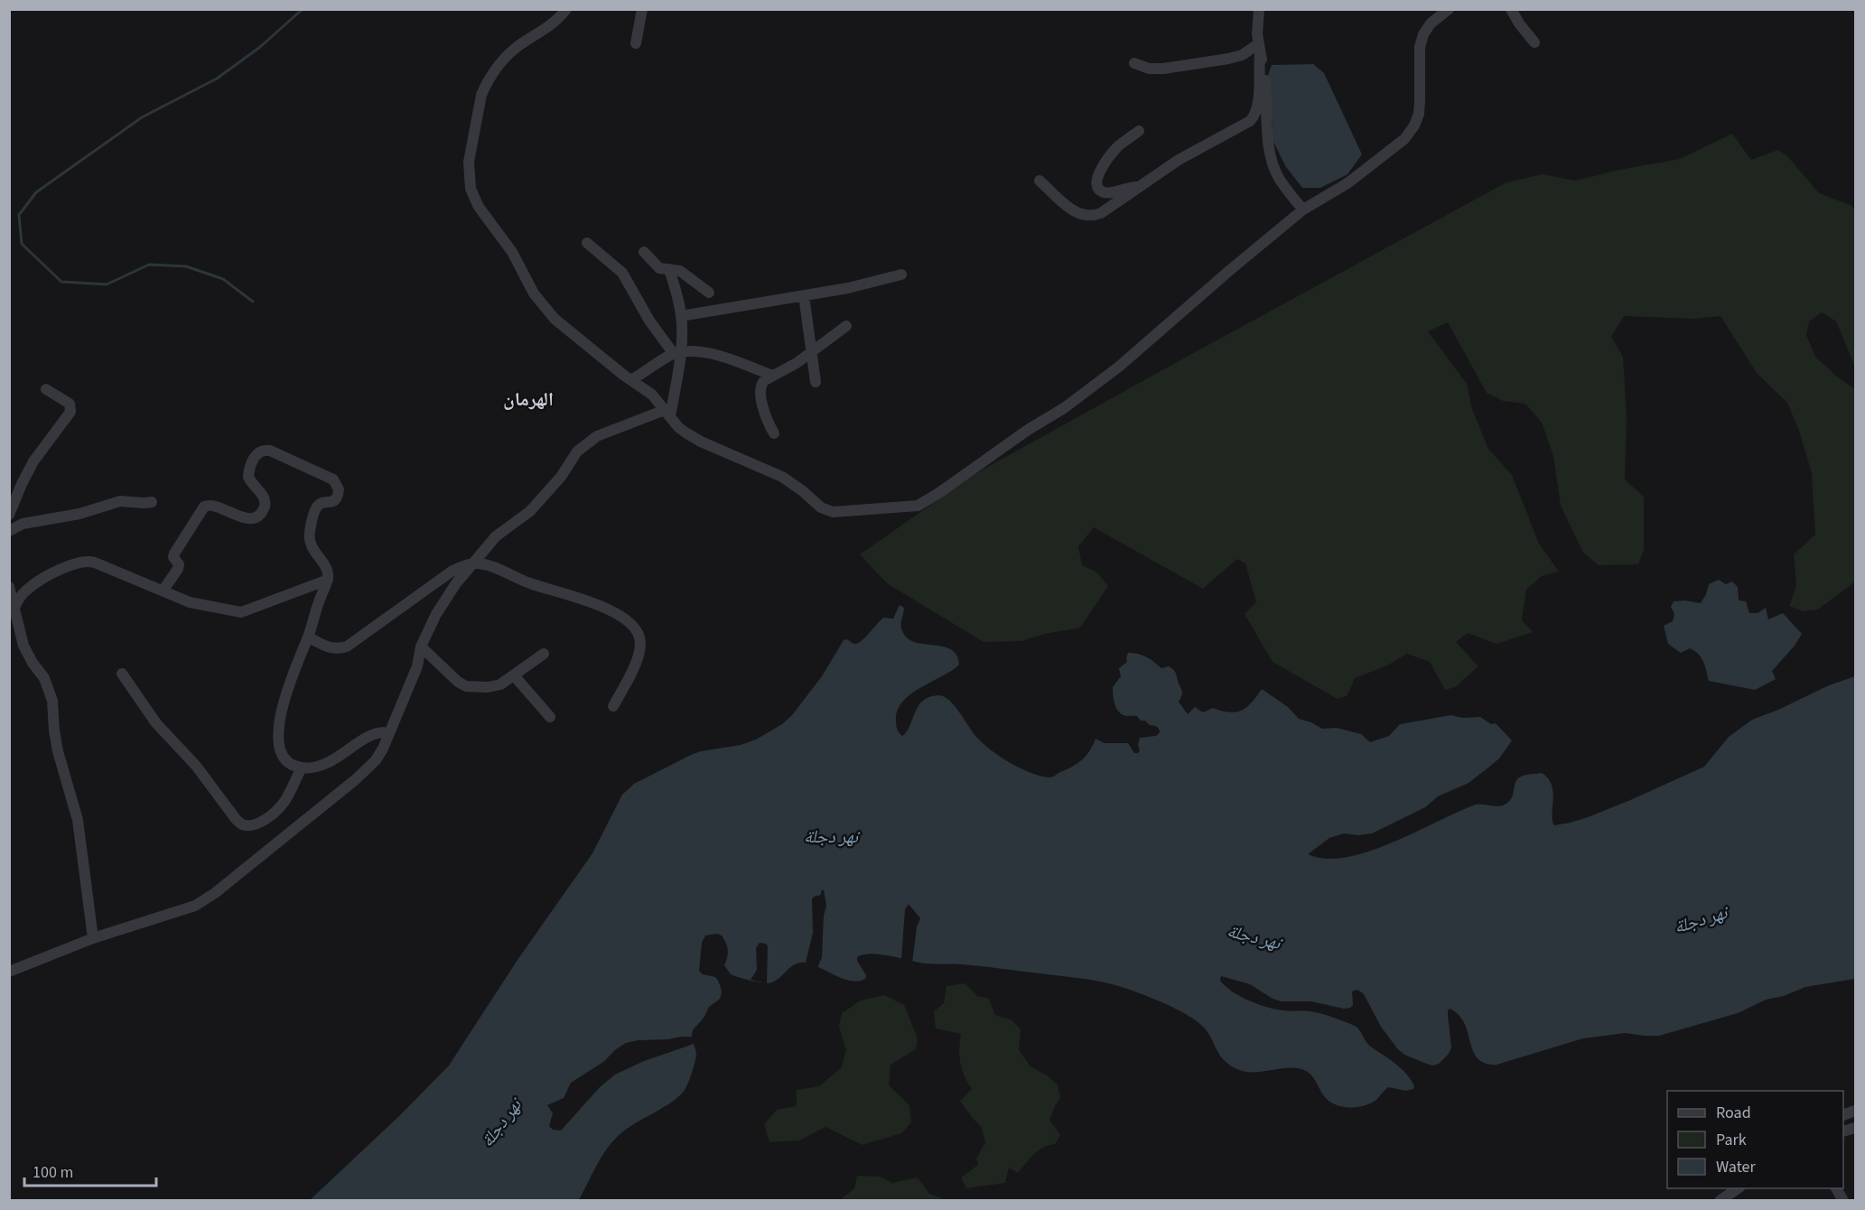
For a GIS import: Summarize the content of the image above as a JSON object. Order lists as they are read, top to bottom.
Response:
{
  "districts": ["الهرمان"],
  "water": ["نهر دجلة"],
  "legend": ["Road", "Park", "Water"],
  "scale_bar": "100 m"
}
